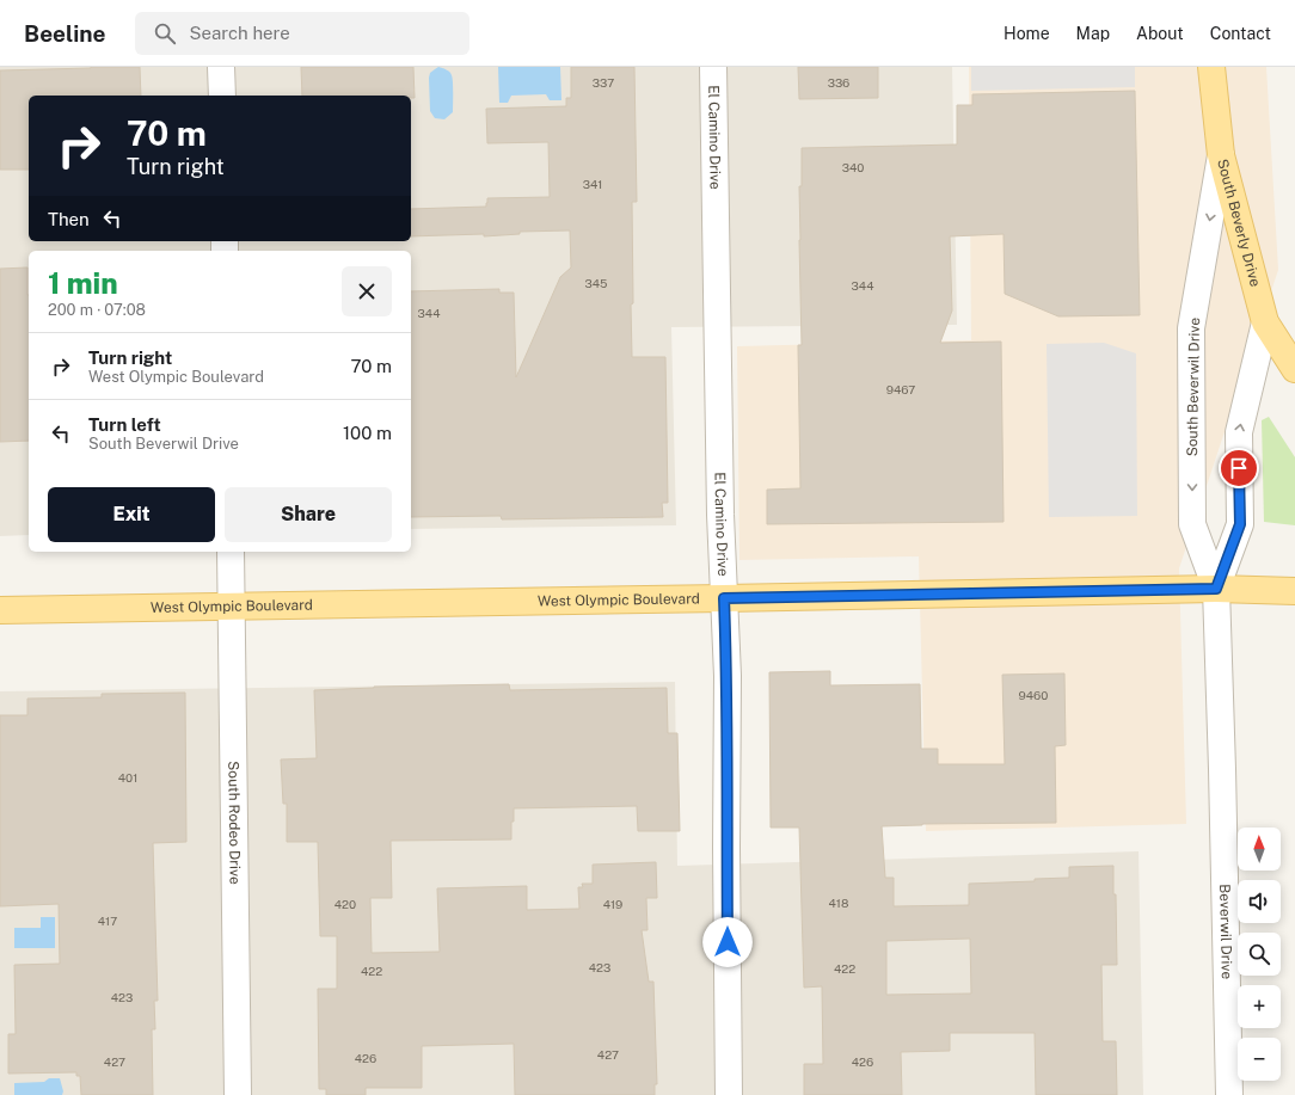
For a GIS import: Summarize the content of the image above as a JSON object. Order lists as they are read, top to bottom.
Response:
{
  "streets": {
    "main road": ["South Beverly Drive", "West Olympic Boulevard"],
    "street": [
      "El Camino Drive",
      "South Beverwil Drive",
      "South Rodeo Drive",
      "Beverwil Drive"
    ]
  },
  "crossings": [
    ["El Camino Drive", "West Olympic Boulevard"],
    ["South Beverly Drive", "South Beverwil Drive"],
    ["South Beverwil Drive", "West Olympic Boulevard"],
    ["South Beverwil Drive", "Beverwil Drive"],
    ["West Olympic Boulevard", "South Rodeo Drive"]
  ],
  "house_numbers": [
    "337",
    "336",
    "340",
    "341",
    "345",
    "344",
    "344",
    "9467",
    "9460",
    "401",
    "418",
    "420",
    "419",
    "417",
    "423",
    "422",
    "422",
    "423",
    "427",
    "426",
    "427",
    "426"
  ],
  "north": "top",
  "page": {
    "header": "Beeline",
    "search": "Search here",
    "nav": [
      "Home",
      "Map",
      "About",
      "Contact"
    ],
    "turn": ["70 m", "Turn right"],
    "then": "Then",
    "heading": ["1 min", "200 m · 07:08"],
    "list": [
      {
        "name": "Turn right",
        "note": "West Olympic Boulevard",
        "value": "70 m"
      },
      {
        "name": "Turn left",
        "note": "South Beverwil Drive",
        "value": "100 m"
      }
    ],
    "buttons": ["Exit", "Share"],
    "map_buttons": ["+", "−"]
  }
}
